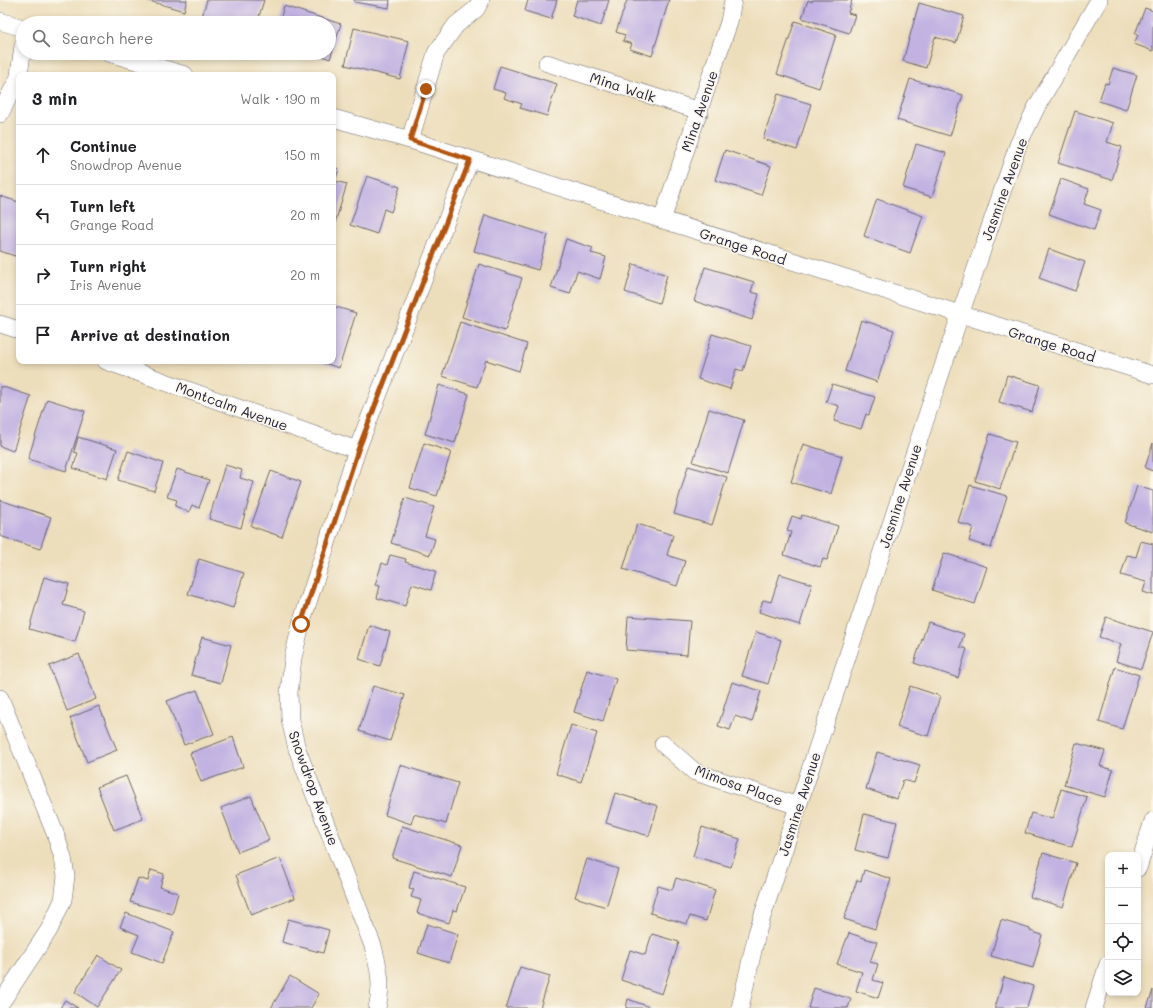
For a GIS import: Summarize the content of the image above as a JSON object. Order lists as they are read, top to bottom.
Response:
{
  "streets": {
    "street": [
      "Mina Walk",
      "Mina Avenue",
      "Jasmine Avenue",
      "Grange Road",
      "Montcalm Avenue",
      "Mimosa Place",
      "Snowdrop Avenue"
    ]
  },
  "crossings": [
    ["Mina Walk", "Mina Avenue"],
    ["Mina Avenue", "Grange Road"],
    ["Jasmine Avenue", "Grange Road"],
    ["Jasmine Avenue", "Mimosa Place"],
    ["Grange Road", "Snowdrop Avenue"],
    ["Montcalm Avenue", "Snowdrop Avenue"]
  ],
  "page": {
    "search": "Search here",
    "heading": ["3 min", "Walk · 190 m"],
    "list": [
      ["Continue", "Snowdrop Avenue", "150 m"],
      ["Turn left", "Grange Road", "20 m"],
      ["Turn right", "Iris Avenue", "20 m"],
      "Arrive at destination"
    ],
    "map_buttons": ["+", "−"]
  }
}
